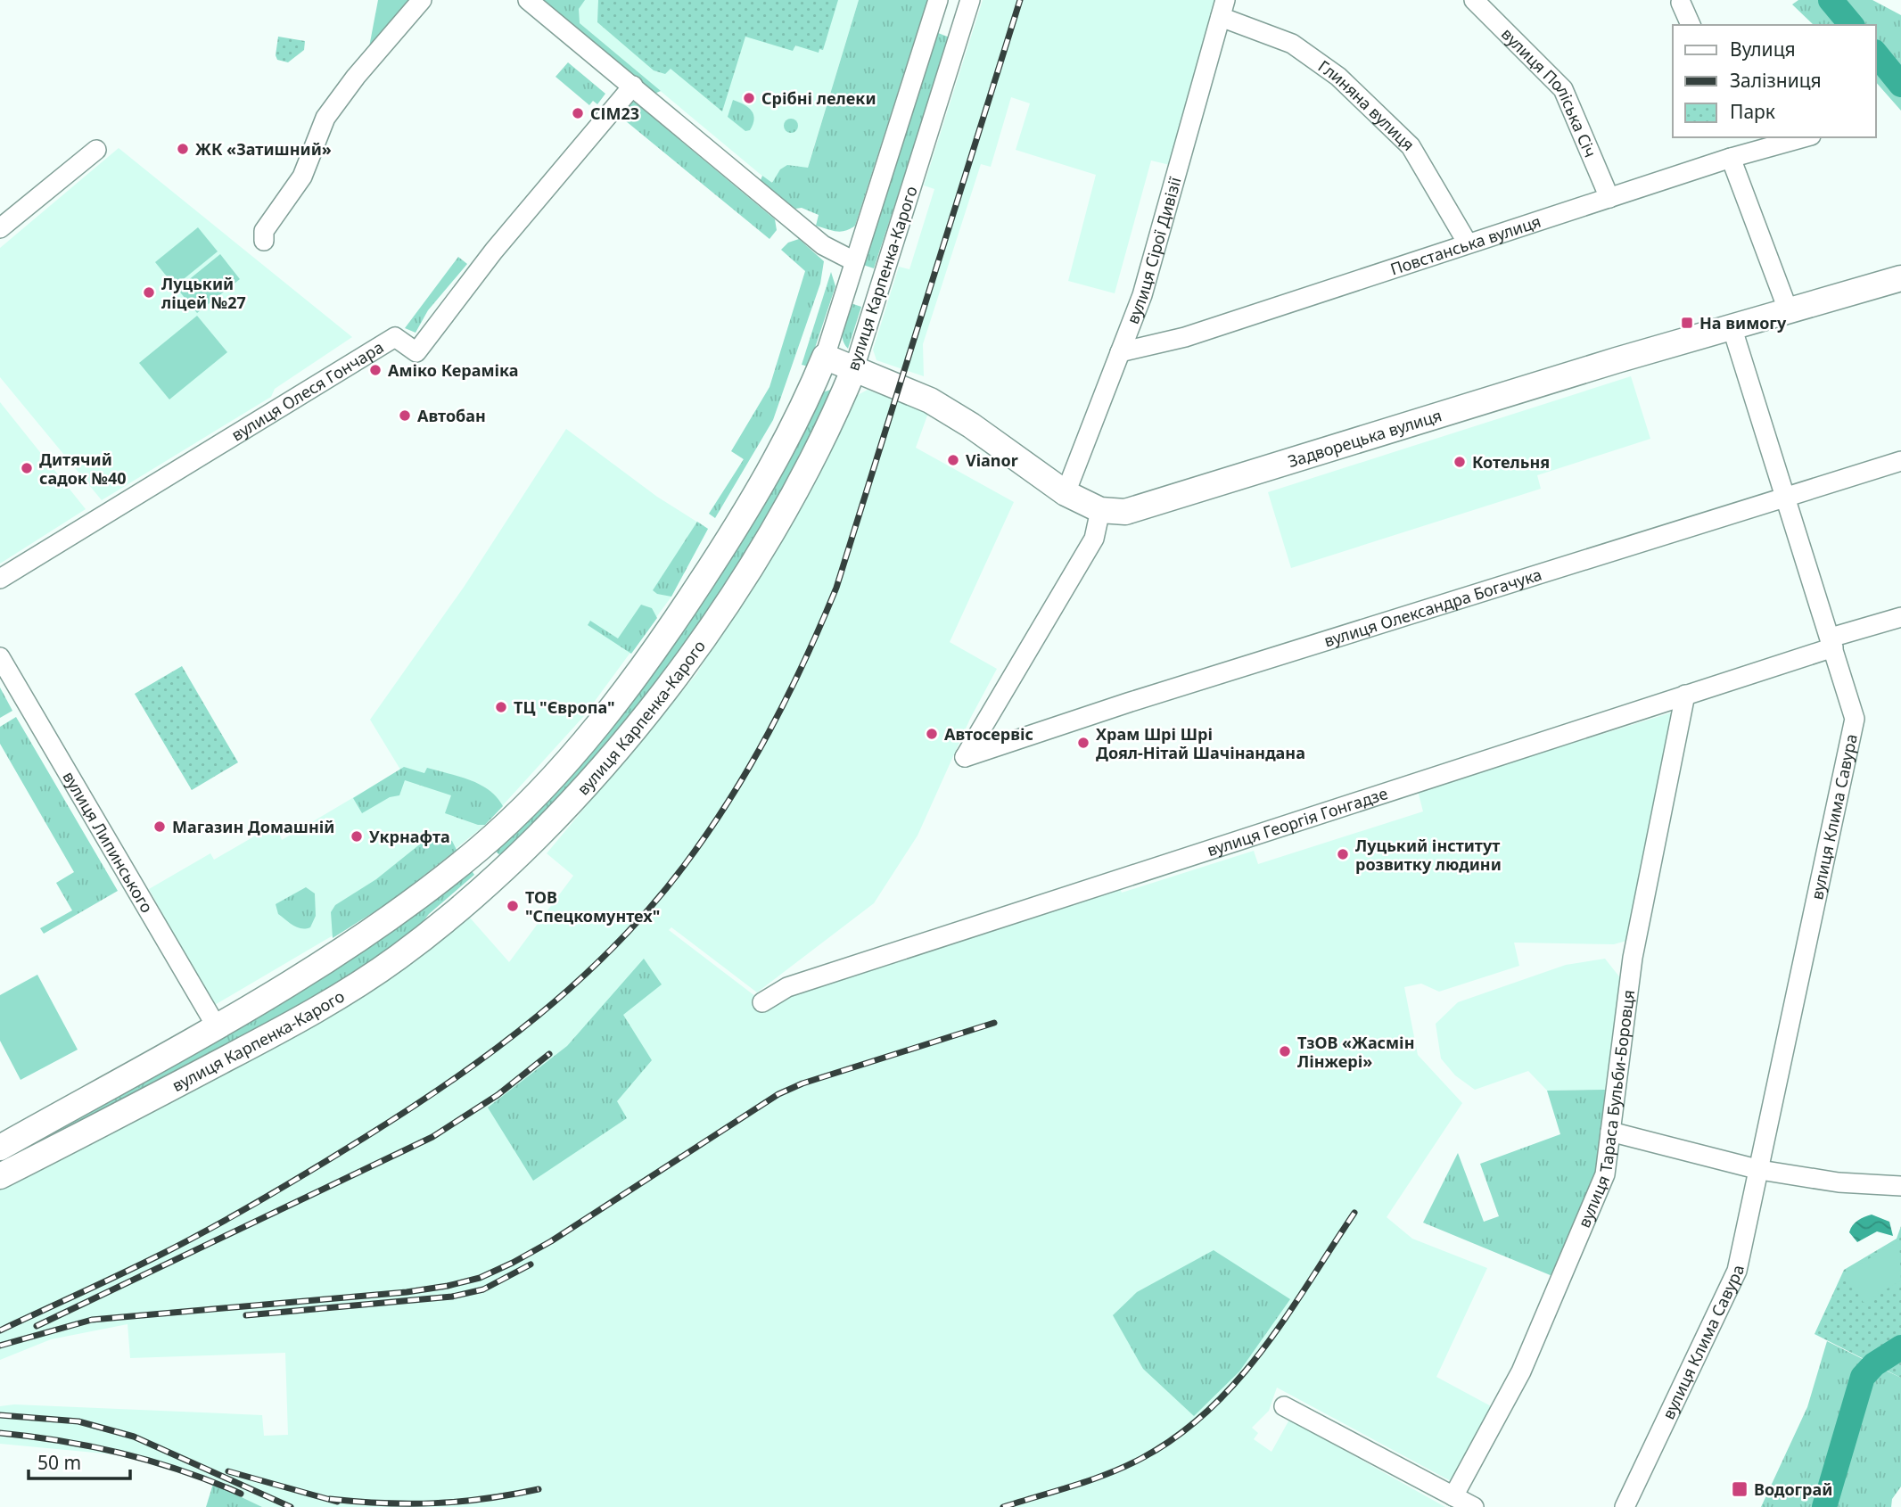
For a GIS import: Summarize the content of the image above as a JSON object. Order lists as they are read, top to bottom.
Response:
{
  "streets": {
    "main road": ["вулиця Карпенка-Карого", "Задворецька вулиця"],
    "street": [
      "вулиця Поліська Січ",
      "Глиняна вулиця",
      "Повстанська вулиця",
      "вулиця Сірої Дивізії",
      "вулиця Олеся Гончара",
      "вулиця Олександра Богачука",
      "вулиця Клима Савура",
      "вулиця Георгія Гонгадзе",
      "вулиця Липинського",
      "вулиця Тараса Бульби-Боровця"
    ]
  },
  "crossings": [
    ["вулиця Поліська Січ", "Повстанська вулиця"],
    ["Глиняна вулиця", "Повстанська вулиця"],
    ["Глиняна вулиця", "вулиця Сірої Дивізії"],
    ["Повстанська вулиця", "вулиця Сірої Дивізії"],
    ["вулиця Сірої Дивізії", "Задворецька вулиця"],
    ["вулиця Карпенка-Карого", "Задворецька вулиця"],
    ["вулиця Карпенка-Карого", "вулиця Липинського"],
    ["Задворецька вулиця", "вулиця Олександра Богачука"],
    ["Задворецька вулиця", "вулиця Клима Савура"],
    ["вулиця Олександра Богачука", "вулиця Клима Савура"],
    ["вулиця Клима Савура", "вулиця Георгія Гонгадзе"],
    ["вулиця Георгія Гонгадзе", "вулиця Тараса Бульби-Боровця"]
  ],
  "places": {
    "other": [
      "Срібні лелеки",
      "СІМ23",
      "ЖК «Затишний»",
      "Луцький ліцей №27",
      "Аміко Кераміка",
      "Автобан",
      "Vianor",
      "Котельня",
      "Дитячий садок №40",
      "ТЦ \"Європа\"",
      "Автосервіс",
      "Храм Шрі Шрі Доял-Нітай Шачінандана",
      "Магазин Домашній",
      "Укрнафта",
      "Луцький інститут розвитку людини",
      "ТОВ \"Спецкомунтех\"",
      "ТзОВ «Жасмін Лінжері»"
    ],
    "transit": ["На вимогу", "Водограй"]
  },
  "legend": ["Вулиця", "Залізниця", "Парк"],
  "scale_bar": "50 m"
}
